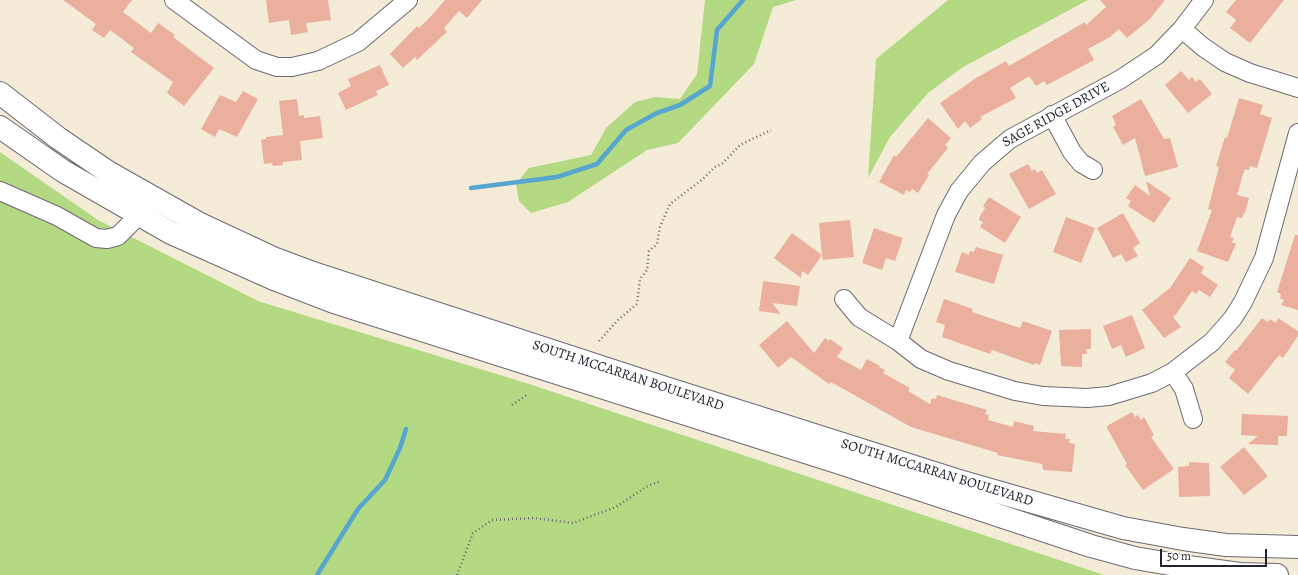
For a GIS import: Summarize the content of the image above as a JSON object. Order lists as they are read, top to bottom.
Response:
{
  "streets": {
    "main road": ["SOUTH MCCARRAN BOULEVARD"],
    "street": ["SAGE RIDGE DRIVE"]
  },
  "scale_bar": "50 m"
}
